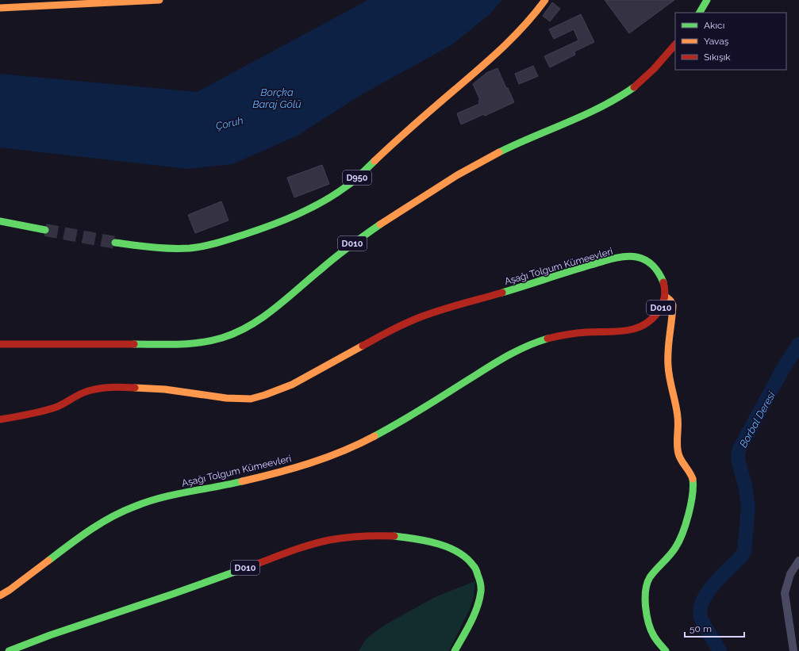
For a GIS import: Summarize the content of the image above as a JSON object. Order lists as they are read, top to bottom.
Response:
{
  "streets": {
    "main road": ["D950", "D010", "Aşağı Tolgum Kümeevleri"]
  },
  "water": ["Borçka Baraj Gölü", "Çoruh", "Borbal Deresi"],
  "legend": ["Akıcı", "Yavaş", "Sıkışık"],
  "scale_bar": "50 m"
}
